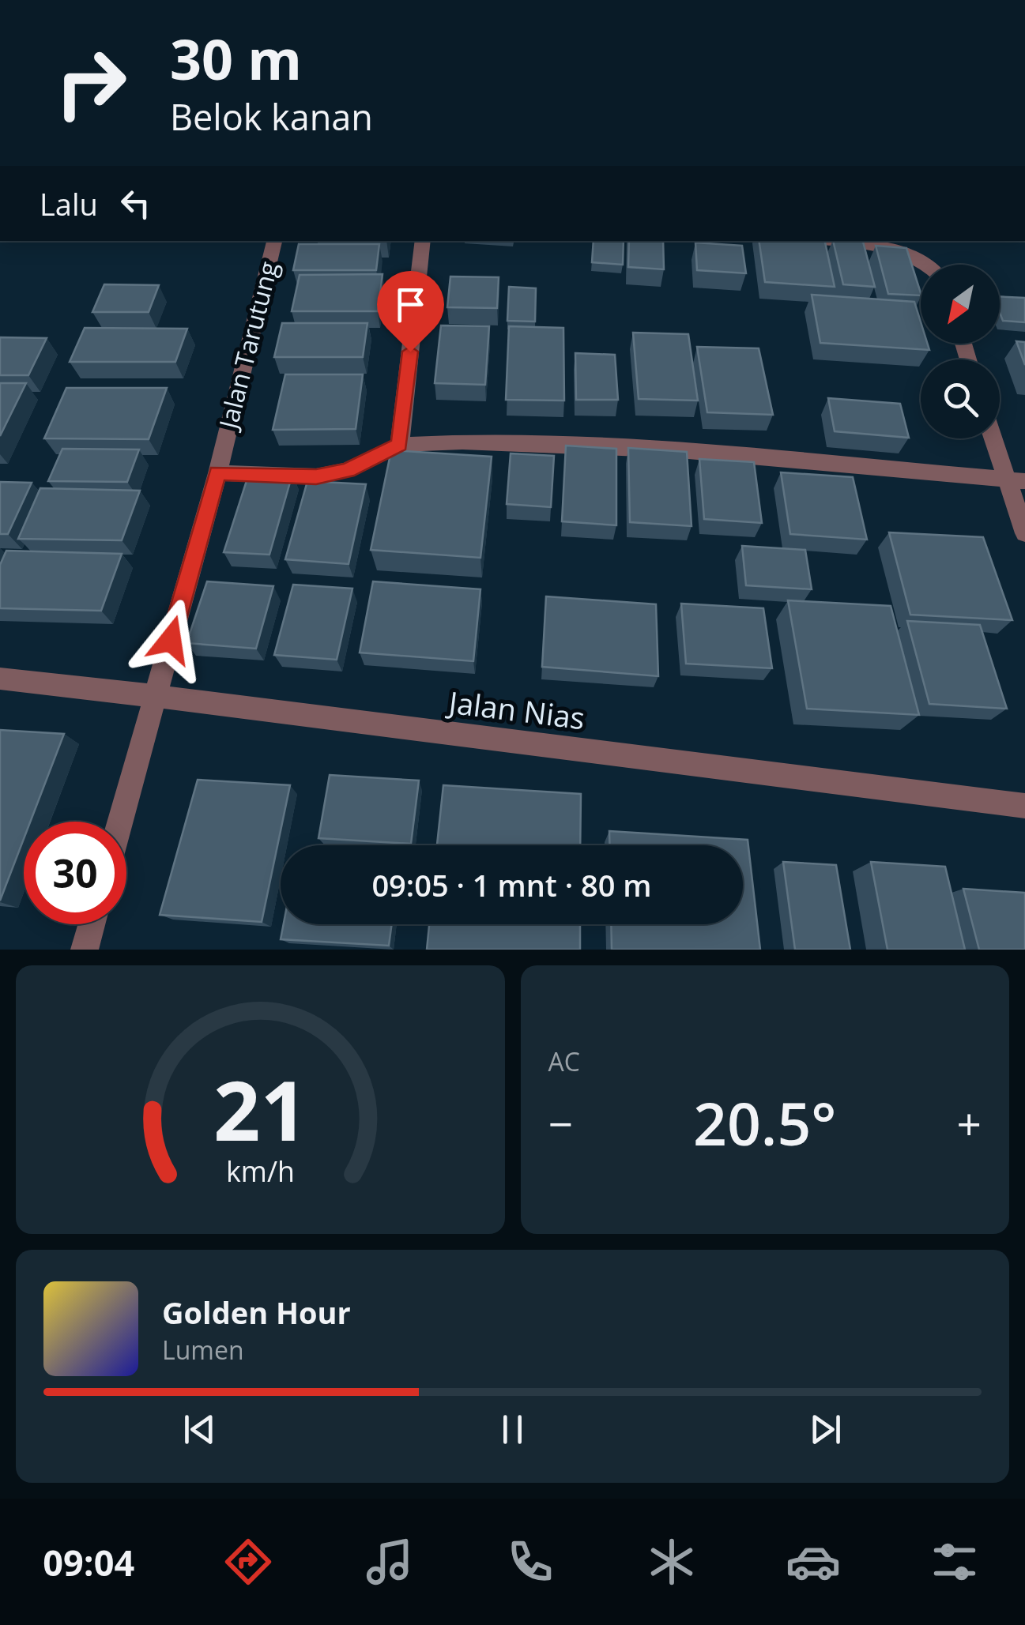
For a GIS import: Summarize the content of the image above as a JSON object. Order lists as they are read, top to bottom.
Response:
{
  "streets": {
    "street": ["Jalan Tarutung", "Jalan Nias"]
  },
  "crossings": [
    ["Jalan Tarutung", "Jalan Nias"]
  ],
  "north": "bottom left",
  "page": {
    "turn": ["30 m", "Belok kanan"],
    "then": "Lalu",
    "limit": "30",
    "trip": "09:05 · 1 mnt · 80 m",
    "tile": "AC",
    "heat": ["−", "20.5°", "+"],
    "song": ["Golden Hour", "Lumen"],
    "tabs": "09:04",
    "gauge": ["21", "km/h"]
  }
}
